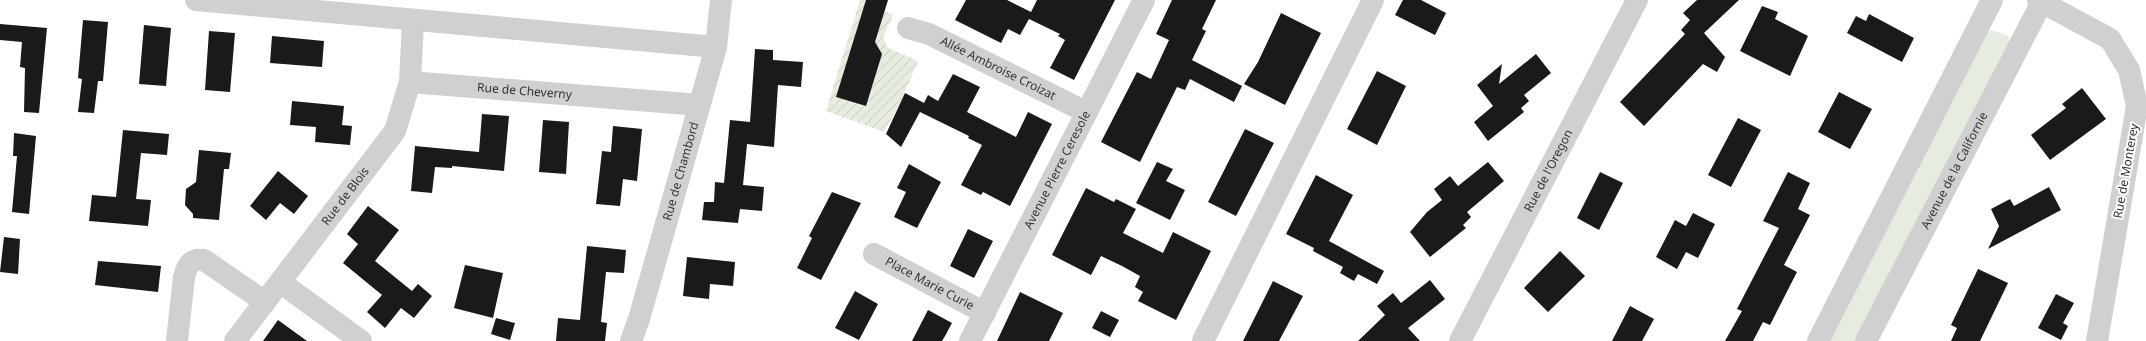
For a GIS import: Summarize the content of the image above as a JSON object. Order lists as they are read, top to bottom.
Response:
{
  "streets": {
    "street": [
      "Allée Ambroise Croizat",
      "Rue de Cheverny",
      "Avenue Pierre Ceresole",
      "Rue de l'Oregon",
      "Avenue de la Californie",
      "Rue de Monterey",
      "Rue de Chambord",
      "Rue de Blois",
      "Place Marie Curie"
    ]
  },
  "crossings": [
    ["Allée Ambroise Croizat", "Avenue Pierre Ceresole"],
    ["Rue de Cheverny", "Rue de Chambord"],
    ["Rue de Cheverny", "Rue de Blois"],
    ["Avenue Pierre Ceresole", "Place Marie Curie"],
    ["Avenue de la Californie", "Rue de Monterey"]
  ]
}
